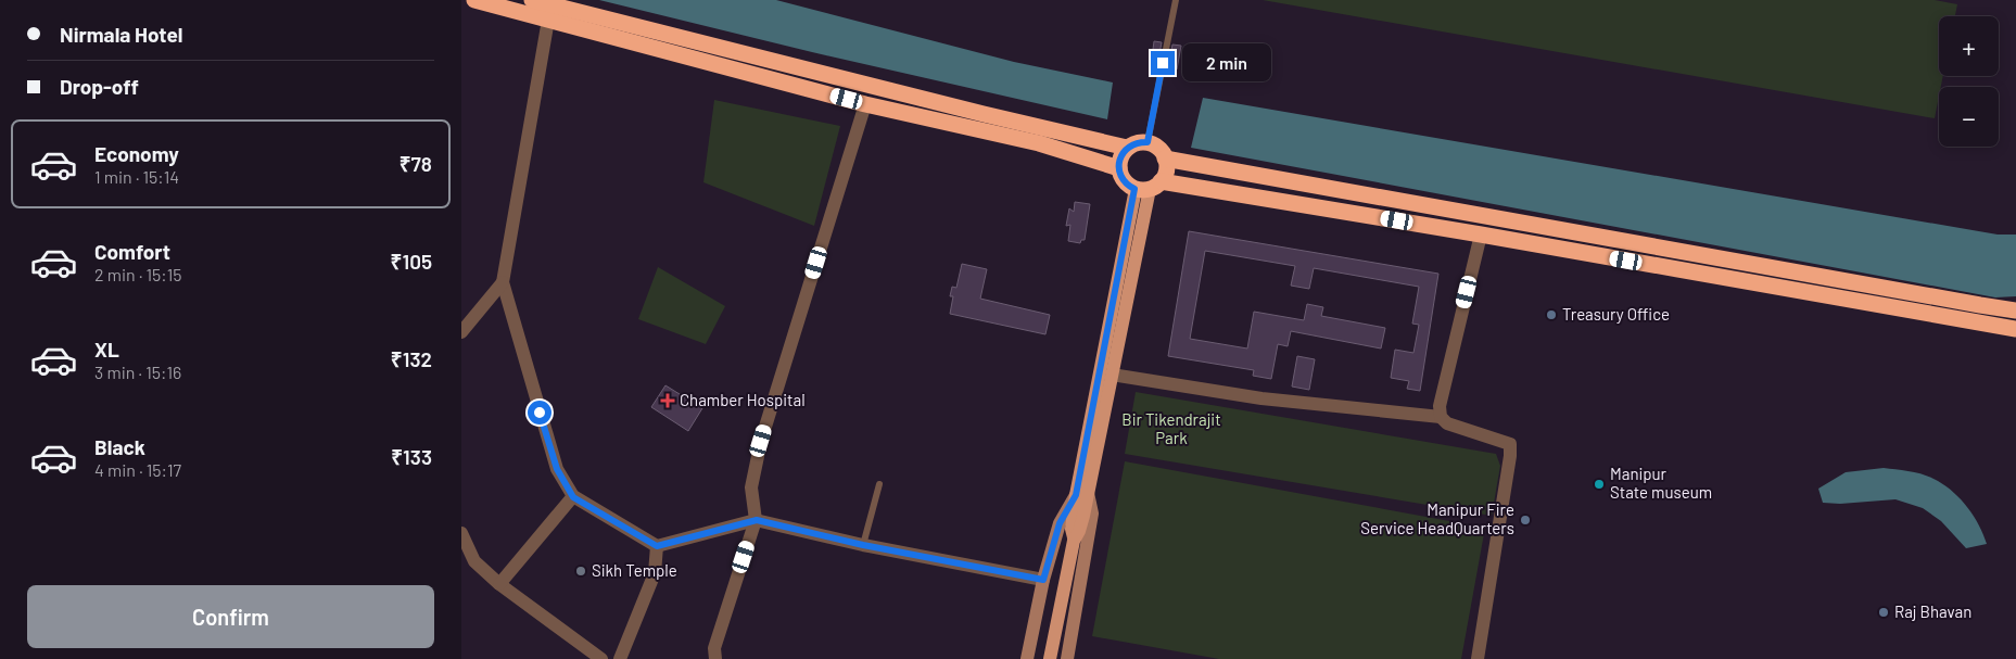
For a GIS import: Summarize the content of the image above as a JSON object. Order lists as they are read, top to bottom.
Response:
{
  "parks": ["Bir Tikendrajit Park"],
  "places": {
    "other": [
      "Treasury Office",
      "Manipur State museum",
      "Manipur Fire Service HeadQuarters",
      "Sikh Temple",
      "Raj Bhavan"
    ],
    "health": ["Chamber Hospital"]
  },
  "page": {
    "banner": ["Nirmala Hotel", "Drop-off"],
    "map_buttons": ["+", "−"],
    "bubble": "2 min",
    "list": [
      {
        "name": "Economy",
        "note": "1 min · 15:14",
        "value": "₹78"
      },
      {
        "name": "Comfort",
        "note": "2 min · 15:15",
        "value": "₹105"
      },
      {
        "name": "XL",
        "note": "3 min · 15:16",
        "value": "₹132"
      },
      {
        "name": "Black",
        "note": "4 min · 15:17",
        "value": "₹133"
      }
    ],
    "buttons": "Confirm"
  }
}
